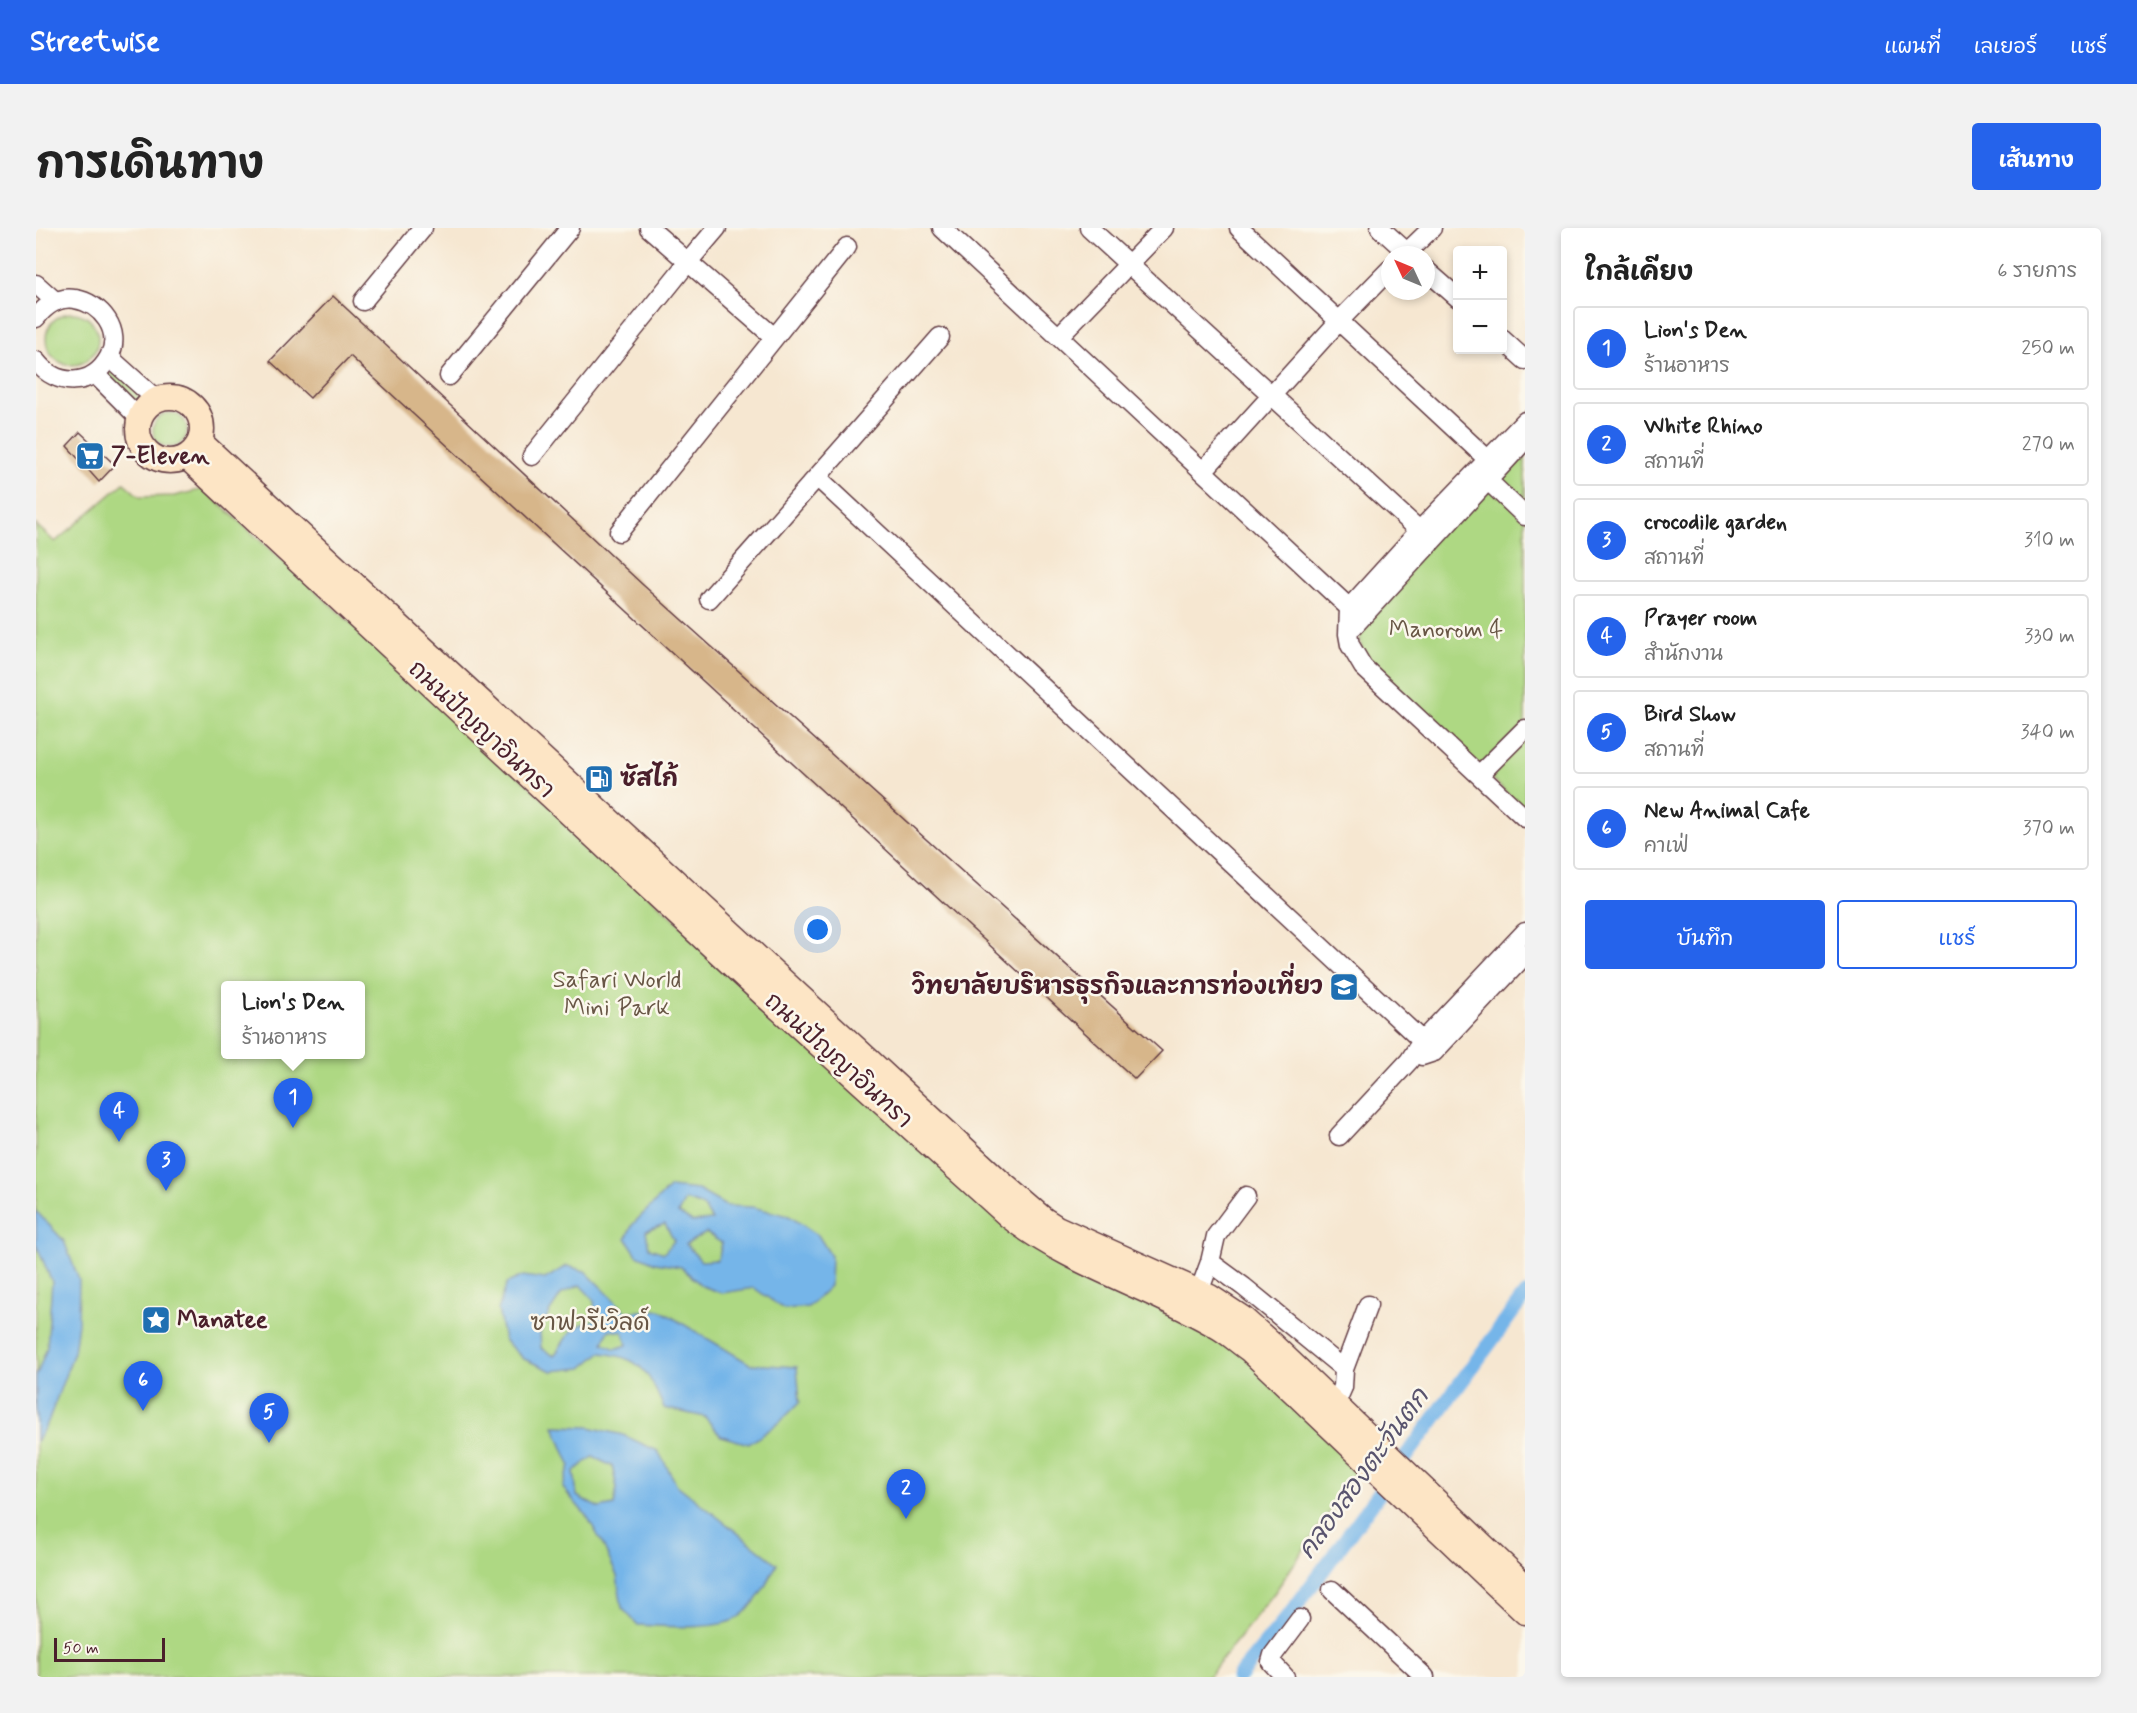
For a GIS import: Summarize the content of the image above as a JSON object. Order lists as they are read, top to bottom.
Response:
{
  "streets": {
    "street": ["ถนนปัญญาอินทรา"]
  },
  "water": ["คลองสองตะวันตก"],
  "parks": ["Manorom 4", "Safari World Mini Park", "ซาฟารีเวิลด์"],
  "places": {
    "supermarket": ["7-Eleven"],
    "fuel station": ["ซัสไก้"],
    "school or university": ["วิทยาลัยบริหารธุรกิจและการท่องเที่ยว"],
    "place": ["Manatee"]
  },
  "scale_bar": "50 m",
  "north": "top left",
  "page": {
    "header": "Streetwise",
    "nav": ["แผนที่", "เลเยอร์", "แชร์"],
    "title": "การเดินทาง",
    "buttons": [
      "เส้นทาง",
      ["บันทึก", "แชร์"]
    ],
    "heading": ["ใกล้เคียง", "6 รายการ"],
    "map_buttons": ["+", "−"],
    "list": [
      {
        "mark": "1",
        "name": "Lion's Den",
        "note": "ร้านอาหาร",
        "value": "250 m"
      },
      {
        "mark": "2",
        "name": "White Rhino",
        "note": "สถานที่",
        "value": "270 m"
      },
      {
        "mark": "3",
        "name": "crocodile garden",
        "note": "สถานที่",
        "value": "310 m"
      },
      {
        "mark": "4",
        "name": "Prayer room",
        "note": "สำนักงาน",
        "value": "330 m"
      },
      {
        "mark": "5",
        "name": "Bird Show",
        "note": "สถานที่",
        "value": "340 m"
      },
      {
        "mark": "6",
        "name": "New Animal Cafe",
        "note": "คาเฟ่",
        "value": "370 m"
      }
    ],
    "popup": ["Lion's Den", "ร้านอาหาร"],
    "pins": [
      "1",
      "4",
      "3",
      "6",
      "5",
      "2"
    ],
    "scale": "50 m"
  }
}
